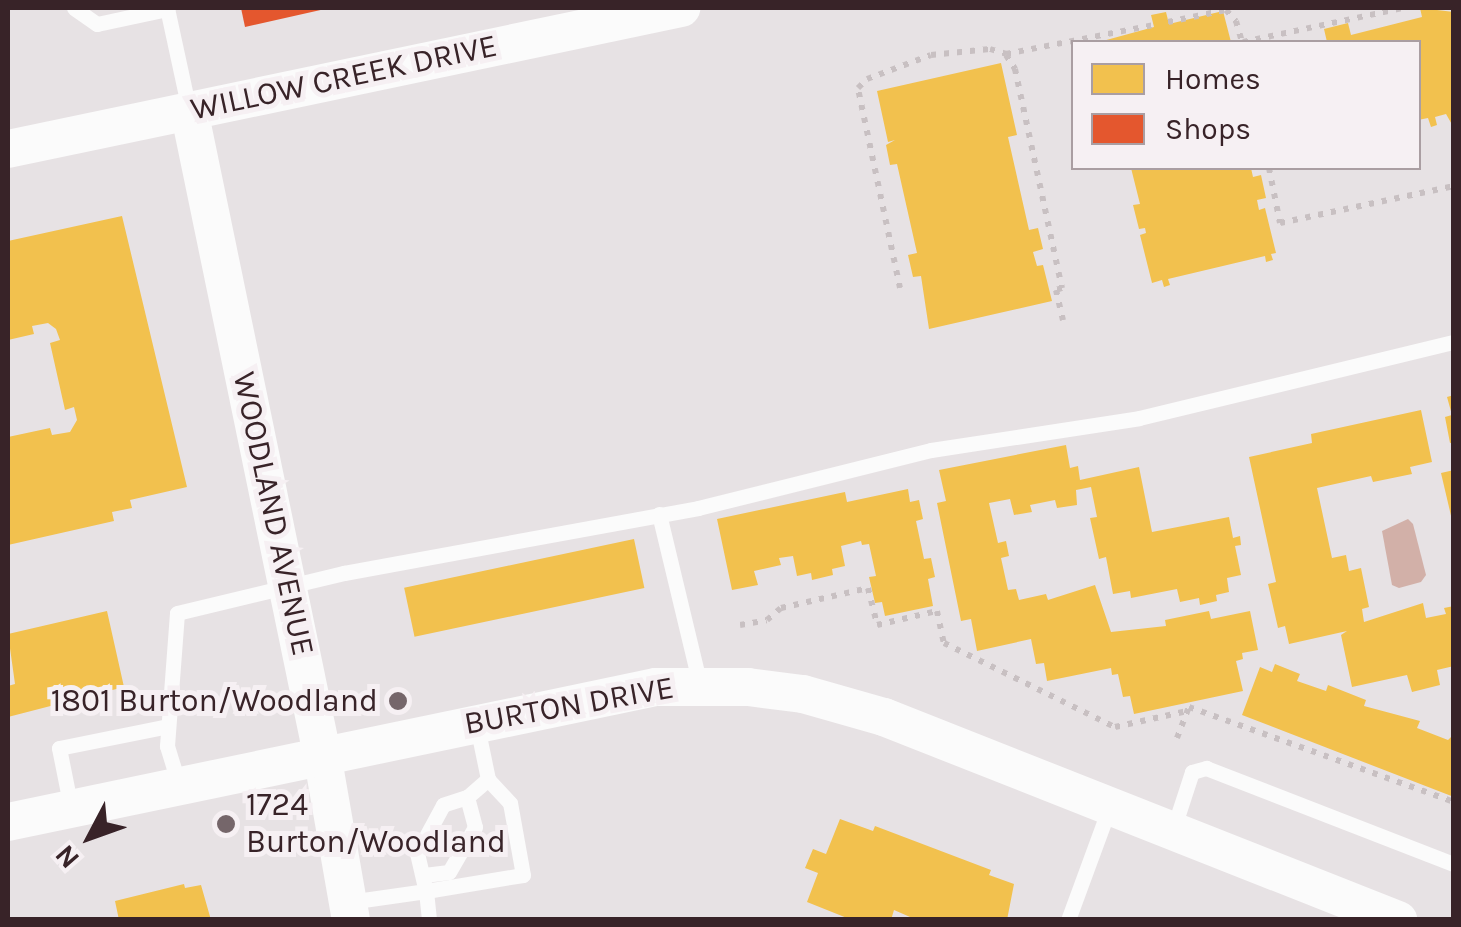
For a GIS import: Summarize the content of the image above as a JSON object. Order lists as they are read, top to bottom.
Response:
{
  "streets": {
    "street": ["WILLOW CREEK DRIVE", "WOODLAND AVENUE", "BURTON DRIVE"]
  },
  "crossings": [
    ["WILLOW CREEK DRIVE", "WOODLAND AVENUE"],
    ["WOODLAND AVENUE", "BURTON DRIVE"]
  ],
  "places": ["1801 Burton/Woodland", "1724 Burton/Woodland"],
  "legend": ["Homes", "Shops"],
  "north": "bottom left"
}
